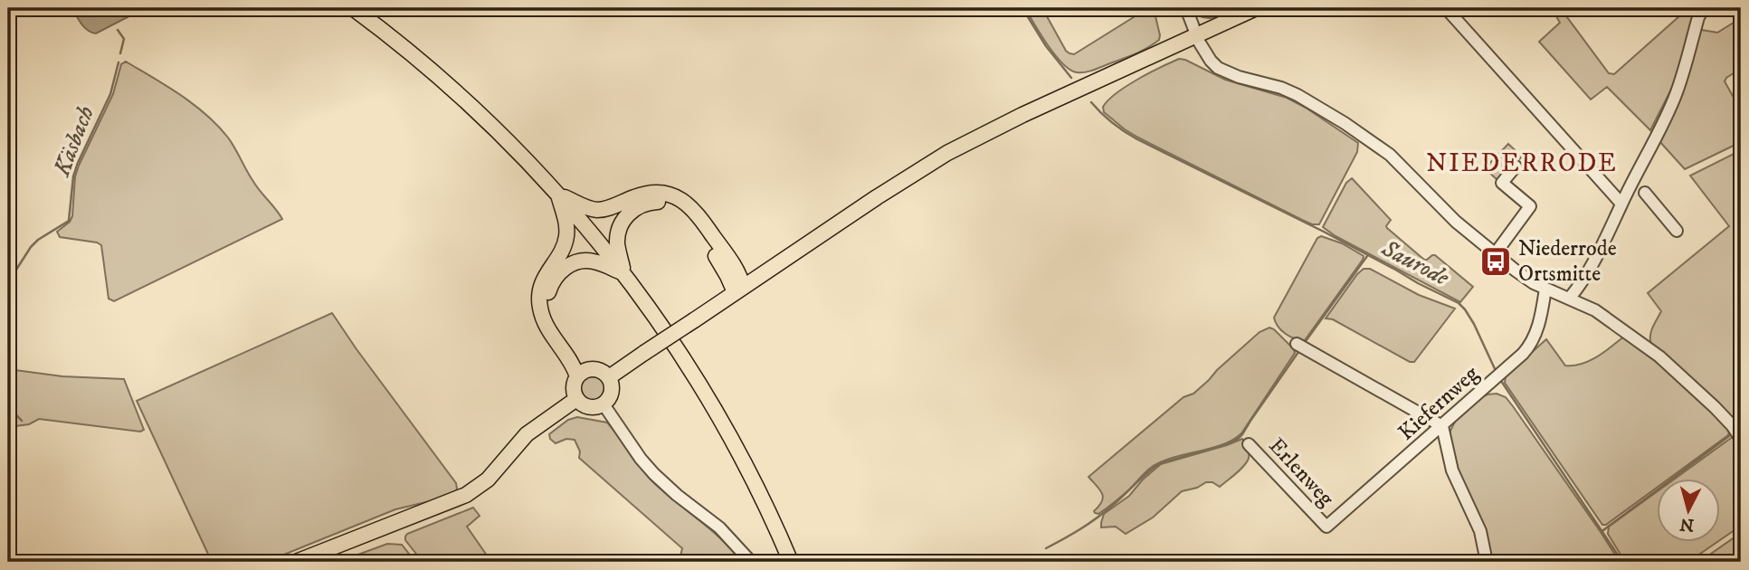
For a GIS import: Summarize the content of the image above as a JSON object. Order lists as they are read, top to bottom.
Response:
{
  "streets": {
    "street": ["Kiefernweg", "Erlenweg"]
  },
  "crossings": [
    ["Kiefernweg", "Erlenweg"]
  ],
  "districts": ["NIEDERRODE"],
  "water": ["Käsbach", "Saurode"],
  "places": {
    "bus stop": ["Niederrode Ortsmitte"]
  },
  "north": "bottom"
}
